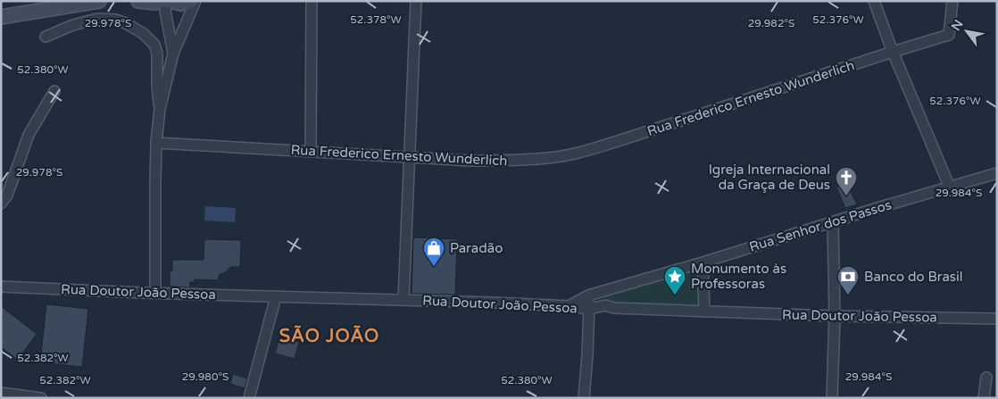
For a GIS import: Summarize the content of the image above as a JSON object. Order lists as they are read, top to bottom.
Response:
{
  "streets": {
    "street": ["Rua Frederico Ernesto Wunderlich", "Rua Senhor dos Passos", "Rua Doutor João Pessoa"]
  },
  "crossings": [
    ["Rua Senhor dos Passos", "Rua Doutor João Pessoa"]
  ],
  "districts": ["SÃO JOÃO"],
  "places": {
    "church": ["Igreja Internacional da Graça de Deus"],
    "shop": ["Paradão"],
    "place": ["Monumento às Professoras"],
    "bank": ["Banco do Brasil"]
  },
  "north": "top left",
  "coordinates": [
    "52.378°W",
    "52.376°W",
    "29.978°S",
    "29.982°S",
    "52.380°W",
    "29.984°S",
    "52.382°W",
    "29.980°S"
  ]
}
